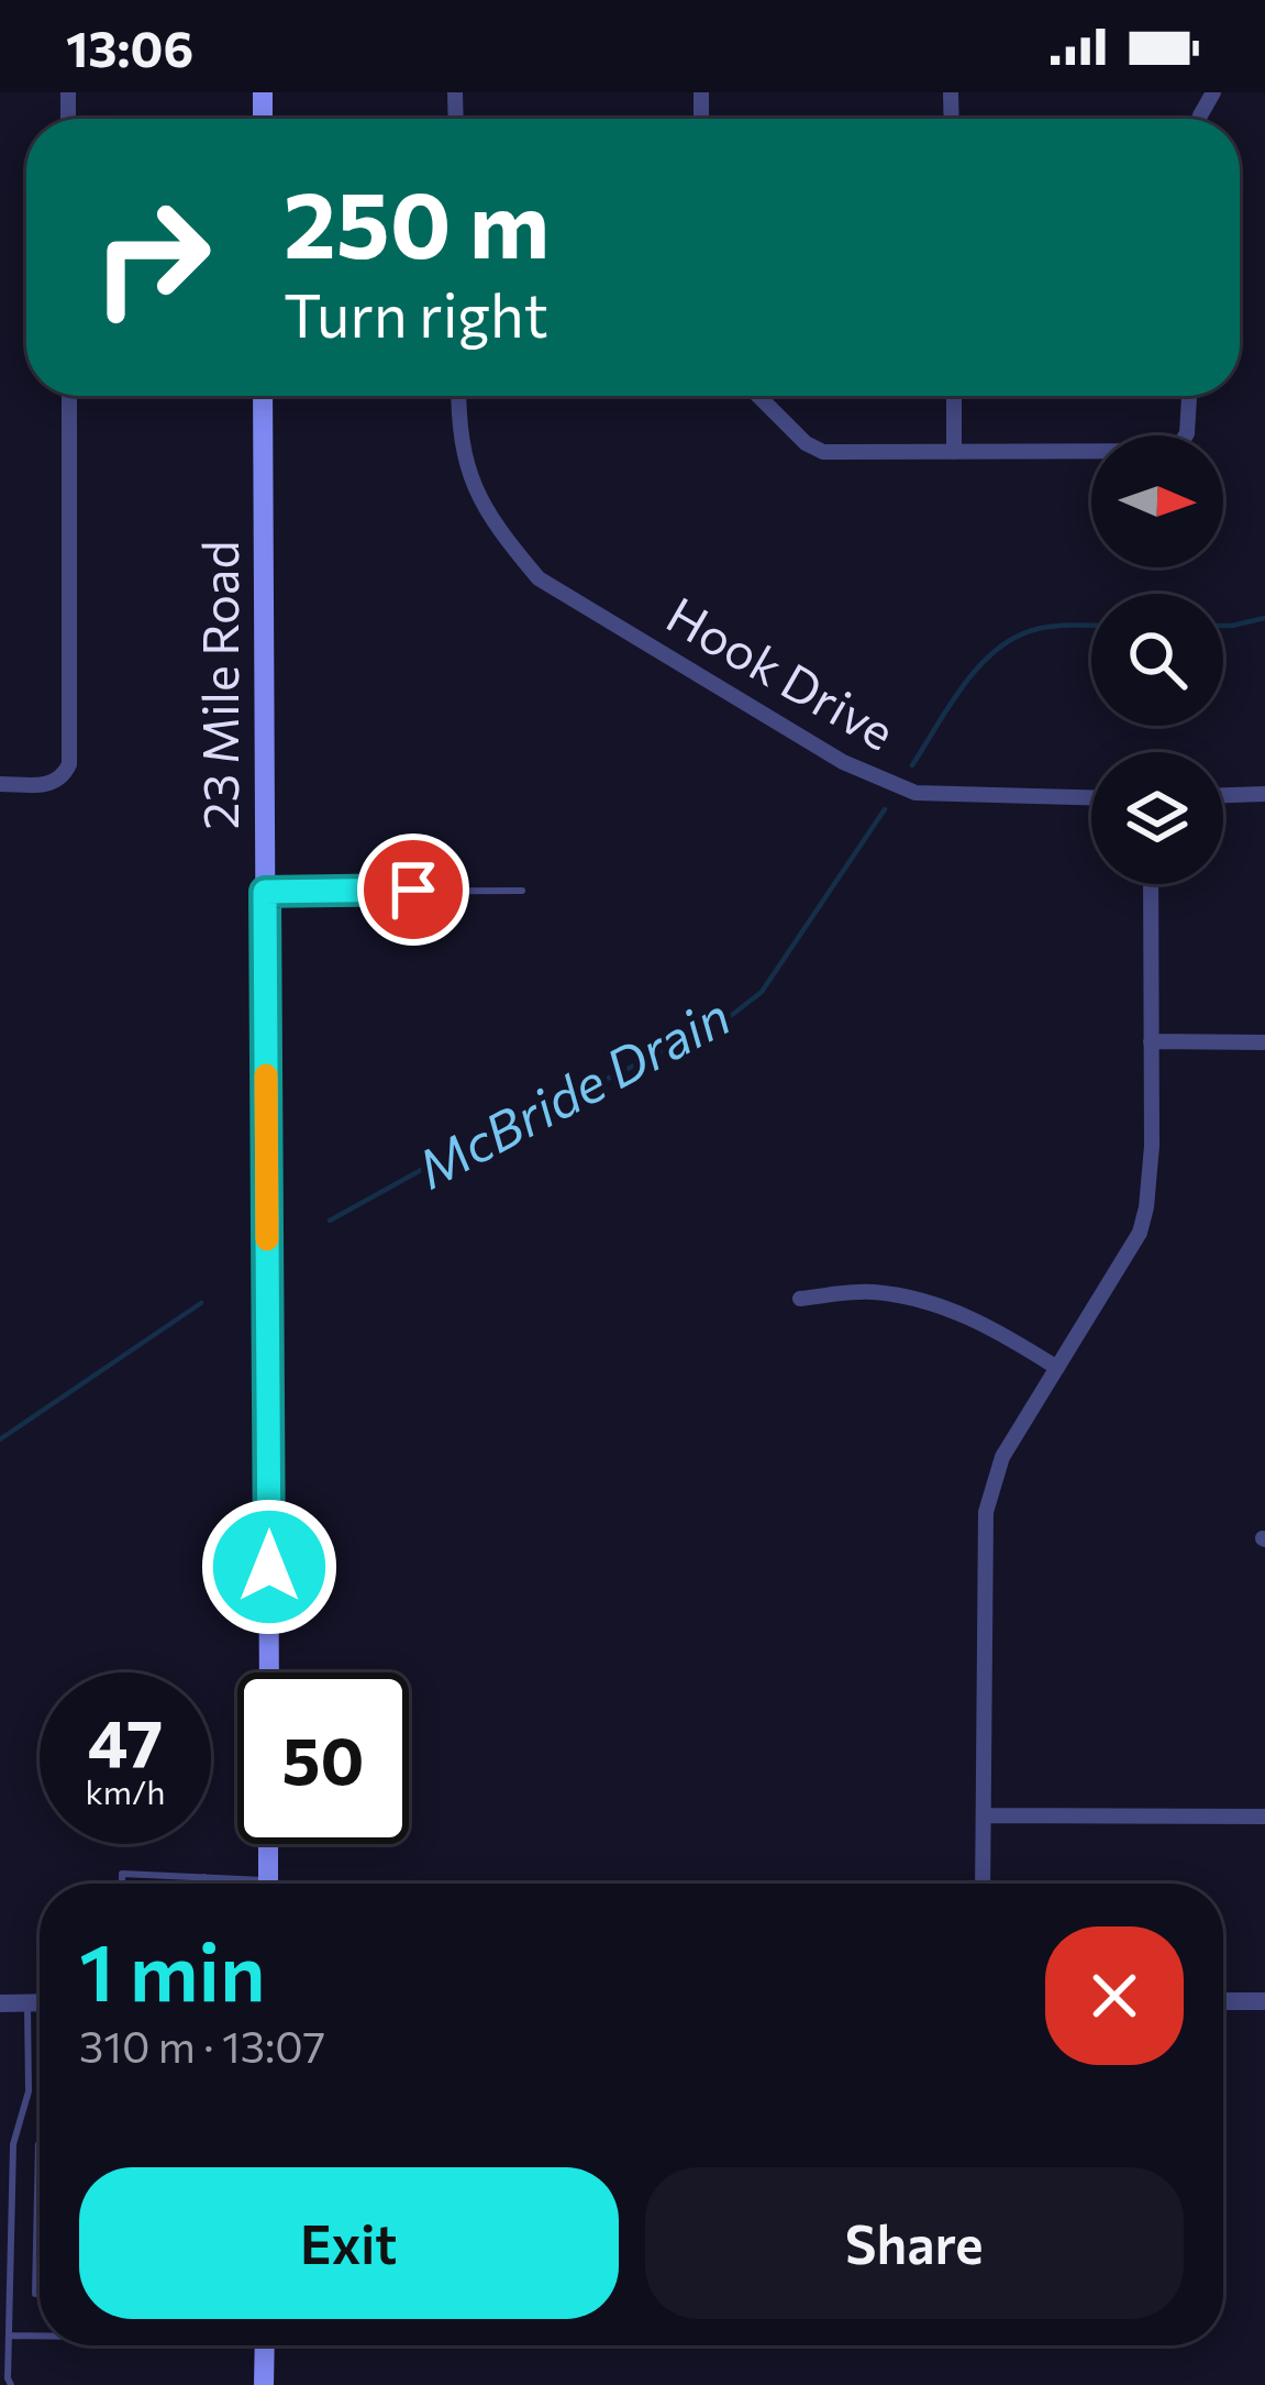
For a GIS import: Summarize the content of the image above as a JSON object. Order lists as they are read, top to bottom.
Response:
{
  "streets": {
    "main road": ["23 Mile Road"],
    "street": ["Hook Drive"]
  },
  "water": ["McBride Drain"],
  "north": "right",
  "page": {
    "status": "13:06",
    "turn": ["250 m", "Turn right"],
    "speed": "47 km/h",
    "limit": "50",
    "heading": ["1 min", "310 m · 13:07"],
    "buttons": ["Exit", "Share"]
  }
}
